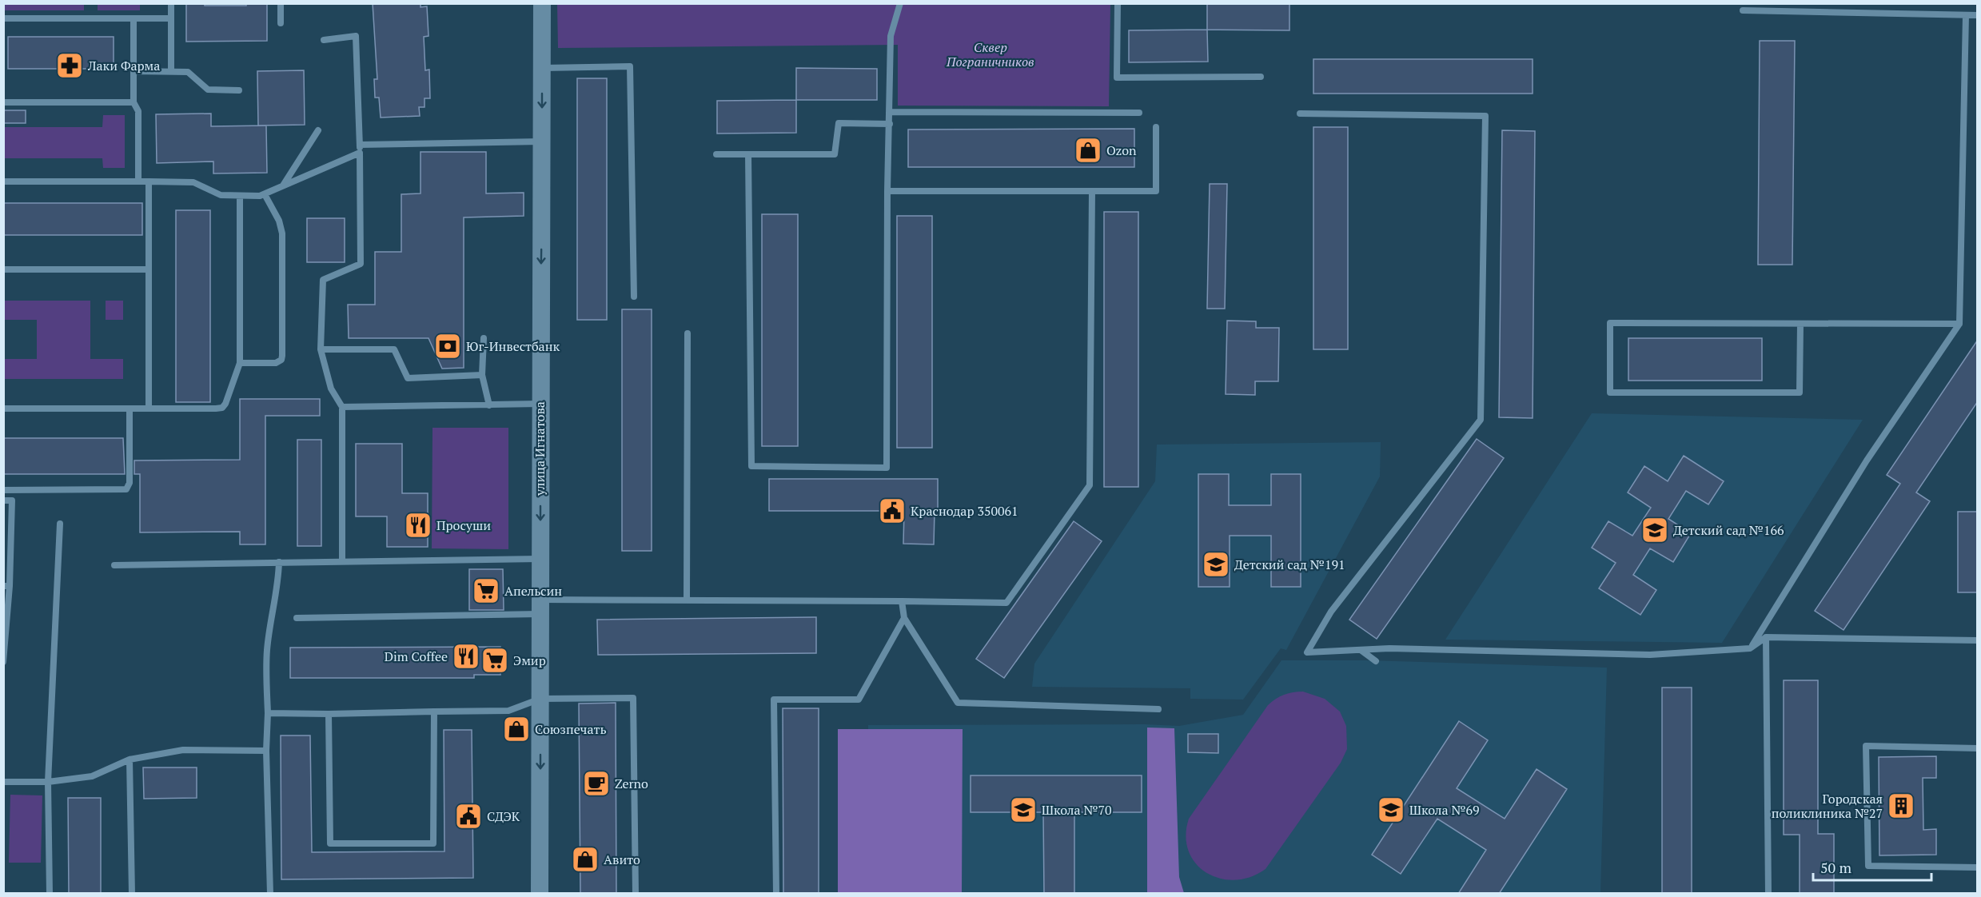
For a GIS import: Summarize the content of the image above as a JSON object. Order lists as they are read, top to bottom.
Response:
{
  "streets": {
    "street": ["улица Игнатова"]
  },
  "one_way": ["улица Игнатова"],
  "parks": ["Сквер Пограничников"],
  "places": {
    "pharmacy": ["Лаки Фарма"],
    "shop": ["Ozon", "Союзпечать", "Авито"],
    "bank": ["Юг-Инвестбанк"],
    "public building": ["Краснодар 350061", "СДЭК"],
    "restaurant": ["Просуши", "Dim Coffee"],
    "school or university": [
      "Детский сад №166",
      "Детский сад №191",
      "Школа №70",
      "Школа №69"
    ],
    "supermarket": ["Апельсин", "Эмир"],
    "cafe": ["Zerno"],
    "building": ["Городская поликлиника №27"]
  },
  "scale_bar": "50 m"
}
